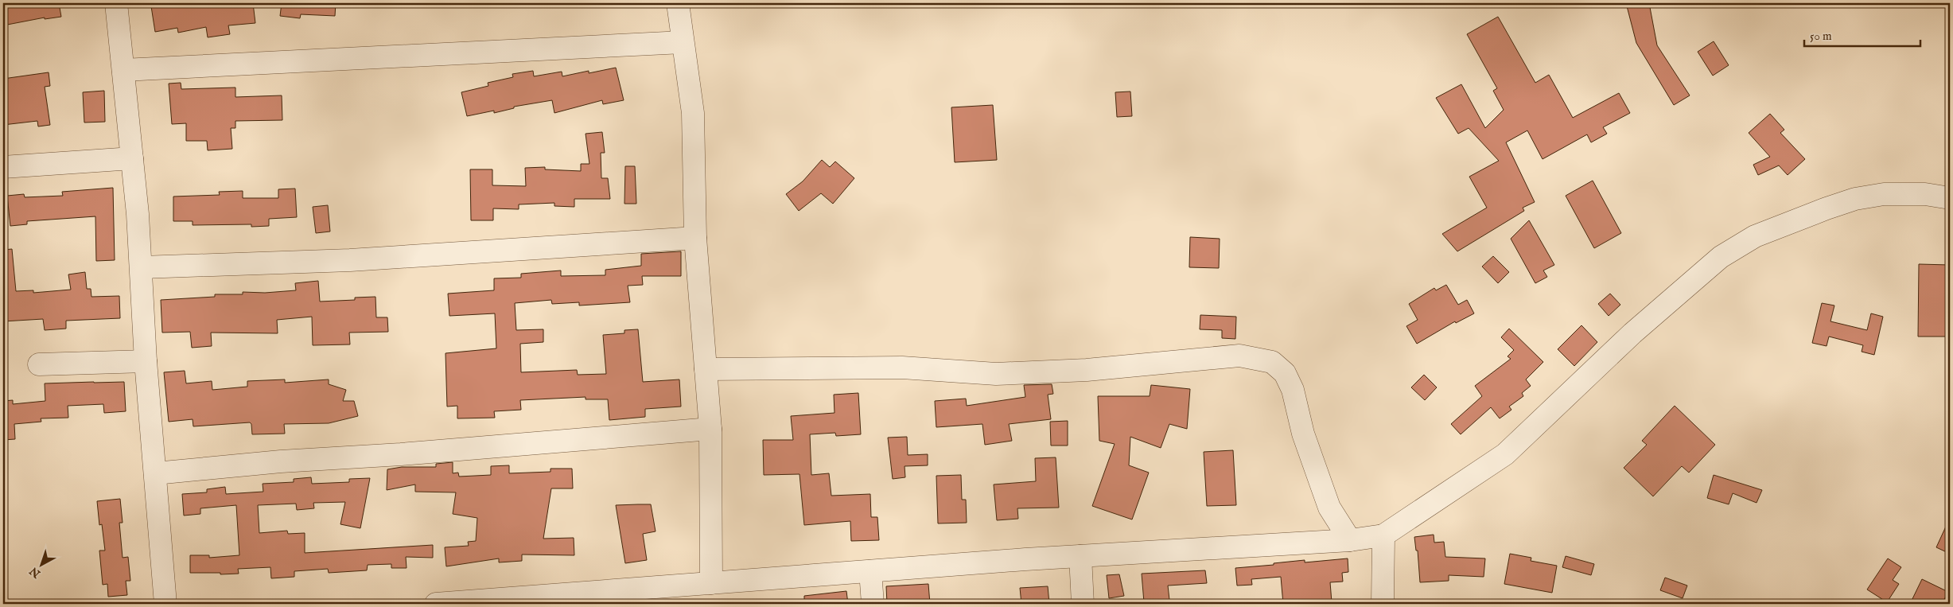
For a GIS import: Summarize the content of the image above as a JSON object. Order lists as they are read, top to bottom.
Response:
{
  "scale_bar": "50 m",
  "north": "bottom left"
}
